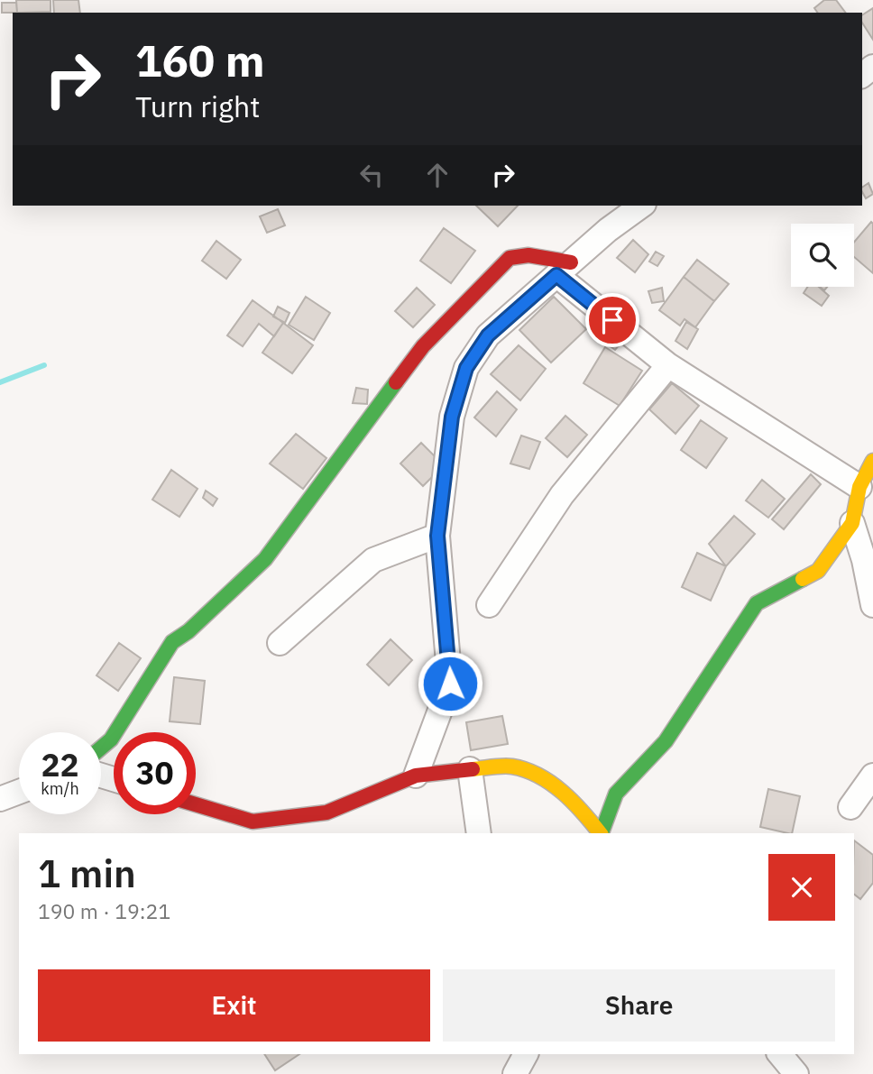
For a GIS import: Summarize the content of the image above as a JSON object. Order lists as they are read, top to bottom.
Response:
{
  "page": {
    "turn": ["160 m", "Turn right"],
    "speed": "22 km/h",
    "limit": "30",
    "heading": ["1 min", "190 m · 19:21"],
    "buttons": ["Exit", "Share"]
  }
}
